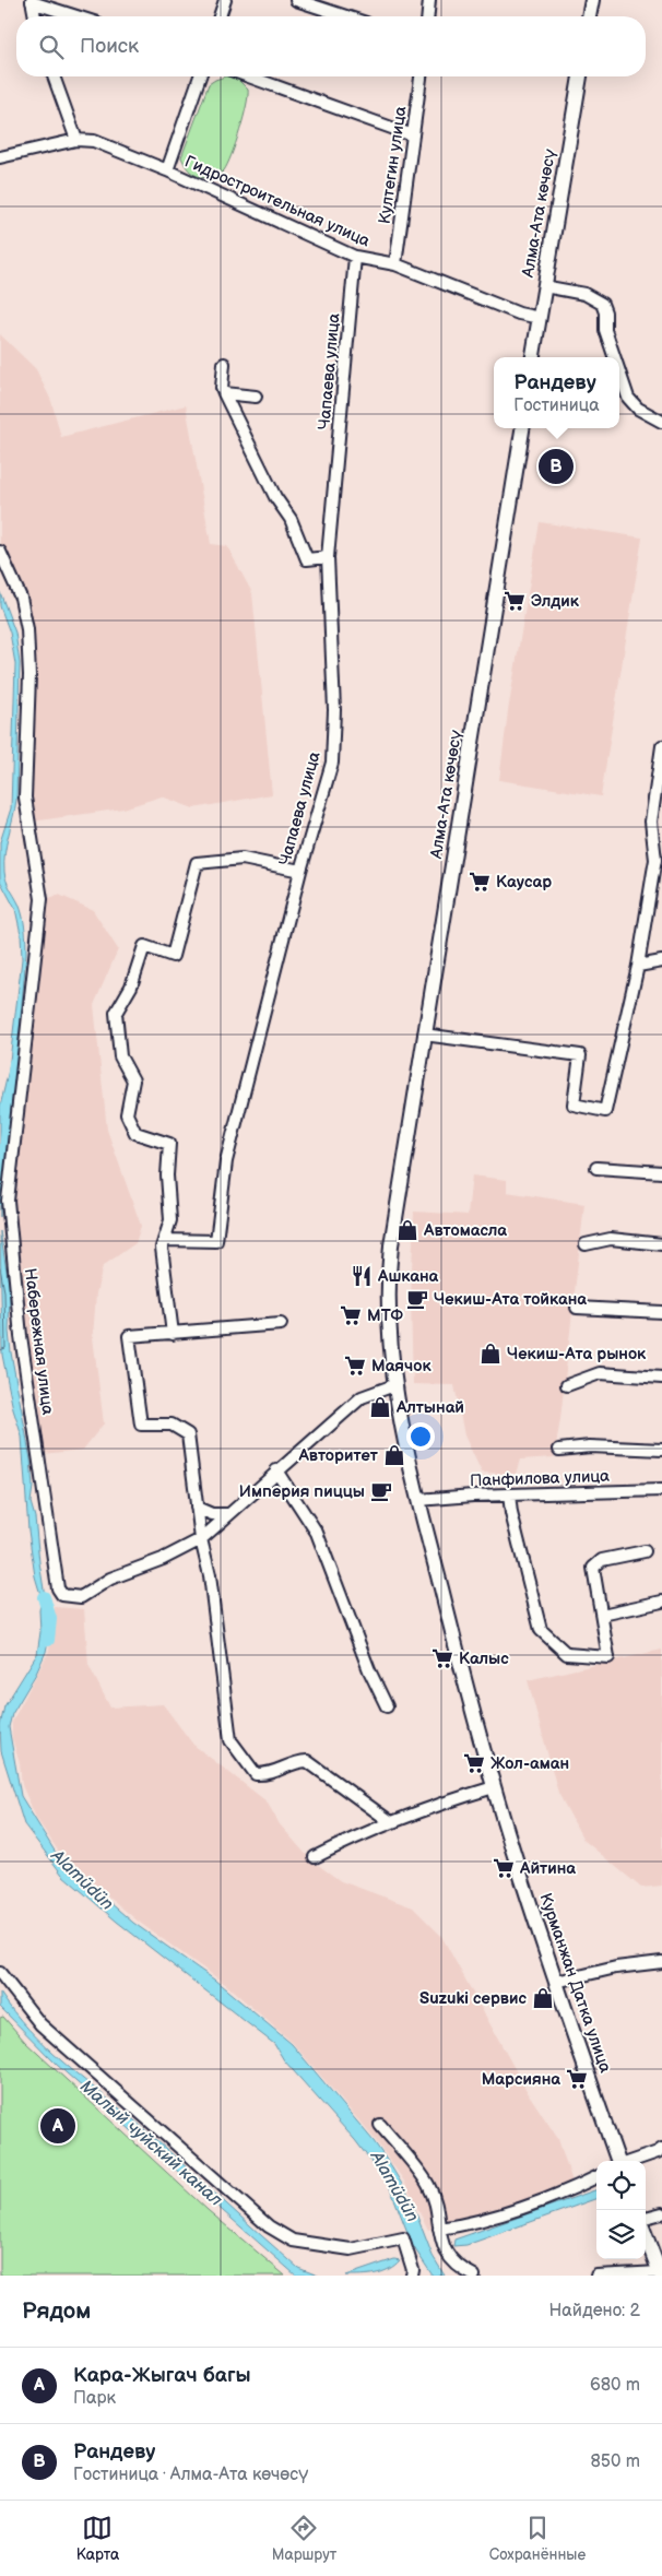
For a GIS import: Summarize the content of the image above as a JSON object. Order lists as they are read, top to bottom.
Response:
{
  "streets": {
    "main road": ["Алма-Ата көчөсү", "Курманжан Датка улица"],
    "street": [
      "Култегин улица",
      "Гидростроительная улица",
      "Чапаева улица",
      "Набережная улица",
      "Панфилова улица"
    ]
  },
  "crossings": [
    ["Култегин улица", "Гидростроительная улица"],
    ["Гидростроительная улица", "Алма-Ата көчөсү"],
    ["Гидростроительная улица", "Чапаева улица"],
    ["Алма-Ата көчөсү", "Курманжан Датка улица"],
    ["Набережная улица", "Курманжан Датка улица"],
    ["Панфилова улица", "Курманжан Датка улица"]
  ],
  "water": ["Alamüdün", "Малый чуйский канал"],
  "places": {
    "supermarket": [
      "Элдик",
      "Каусар",
      "МТФ",
      "Маячок",
      "Калыс",
      "Жол-аман",
      "Айтина",
      "Марсияна"
    ],
    "shop": [
      "Автомасла",
      "Чекиш-Ата рынок",
      "Алтынай",
      "Авторитет",
      "Suzuki сервис"
    ],
    "restaurant": ["Ашкана"],
    "cafe": ["Чекиш-Ата тойкана", "Империя пиццы"]
  },
  "page": {
    "search": "Поиск",
    "popup": ["Рандеву", "Гостиница"],
    "pins": ["B", "A"],
    "heading": ["Рядом", "Найдено: 2"],
    "list": [
      {
        "mark": "A",
        "name": "Кара-Жыгач багы",
        "note": "Парк",
        "value": "680 m"
      },
      {
        "mark": "B",
        "name": "Рандеву",
        "note": "Гостиница · Алма-Ата көчөсү",
        "value": "850 m"
      }
    ],
    "nav": ["Карта", "Маршрут", "Сохранённые"]
  }
}
